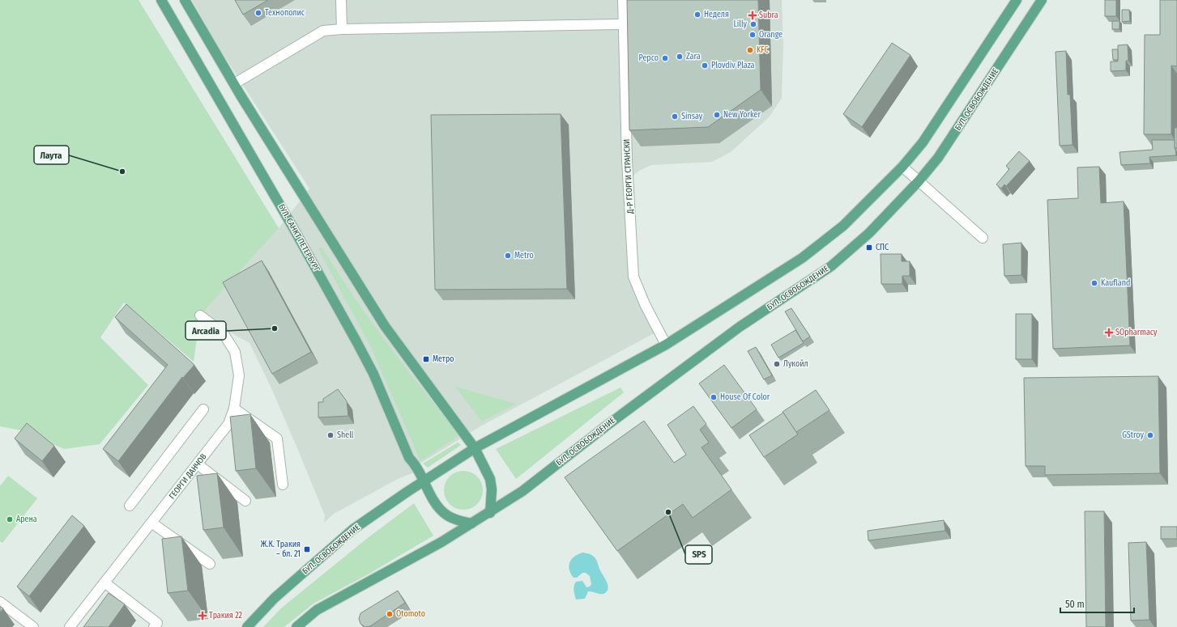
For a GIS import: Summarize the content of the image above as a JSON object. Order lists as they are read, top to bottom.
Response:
{
  "streets": {
    "main road": ["БУЛ. ОСВОБОЖДЕНИЕ", "БУЛ. САНКТ ПЕТЕРБУРГ"],
    "street": ["Д-Р ГЕОРГИ СТРАНСКИ", "ГЕОРГИ ДАНЧОВ"]
  },
  "crossings": [
    ["БУЛ. ОСВОБОЖДЕНИЕ", "БУЛ. САНКТ ПЕТЕРБУРГ"]
  ],
  "places": {
    "other": [
      "Технополис",
      "Неделя",
      "Lilly",
      "Orange",
      "KFC",
      "Zara",
      "Pepco",
      "Plovdiv Plaza",
      "New Yorker",
      "Sinsay",
      "Лаута",
      "Metro",
      "Kaufland",
      "Arcadia",
      "Лукойл",
      "House Of Color",
      "Shell",
      "GStroy",
      "SPS",
      "Арена",
      "Otomoto"
    ],
    "health": ["Subra", "SOpharmacy", "Тракия 22"],
    "transit": ["СПС", "Метро", "Ж.К. Тракия – бл. 21"]
  },
  "scale_bar": "50 m"
}
